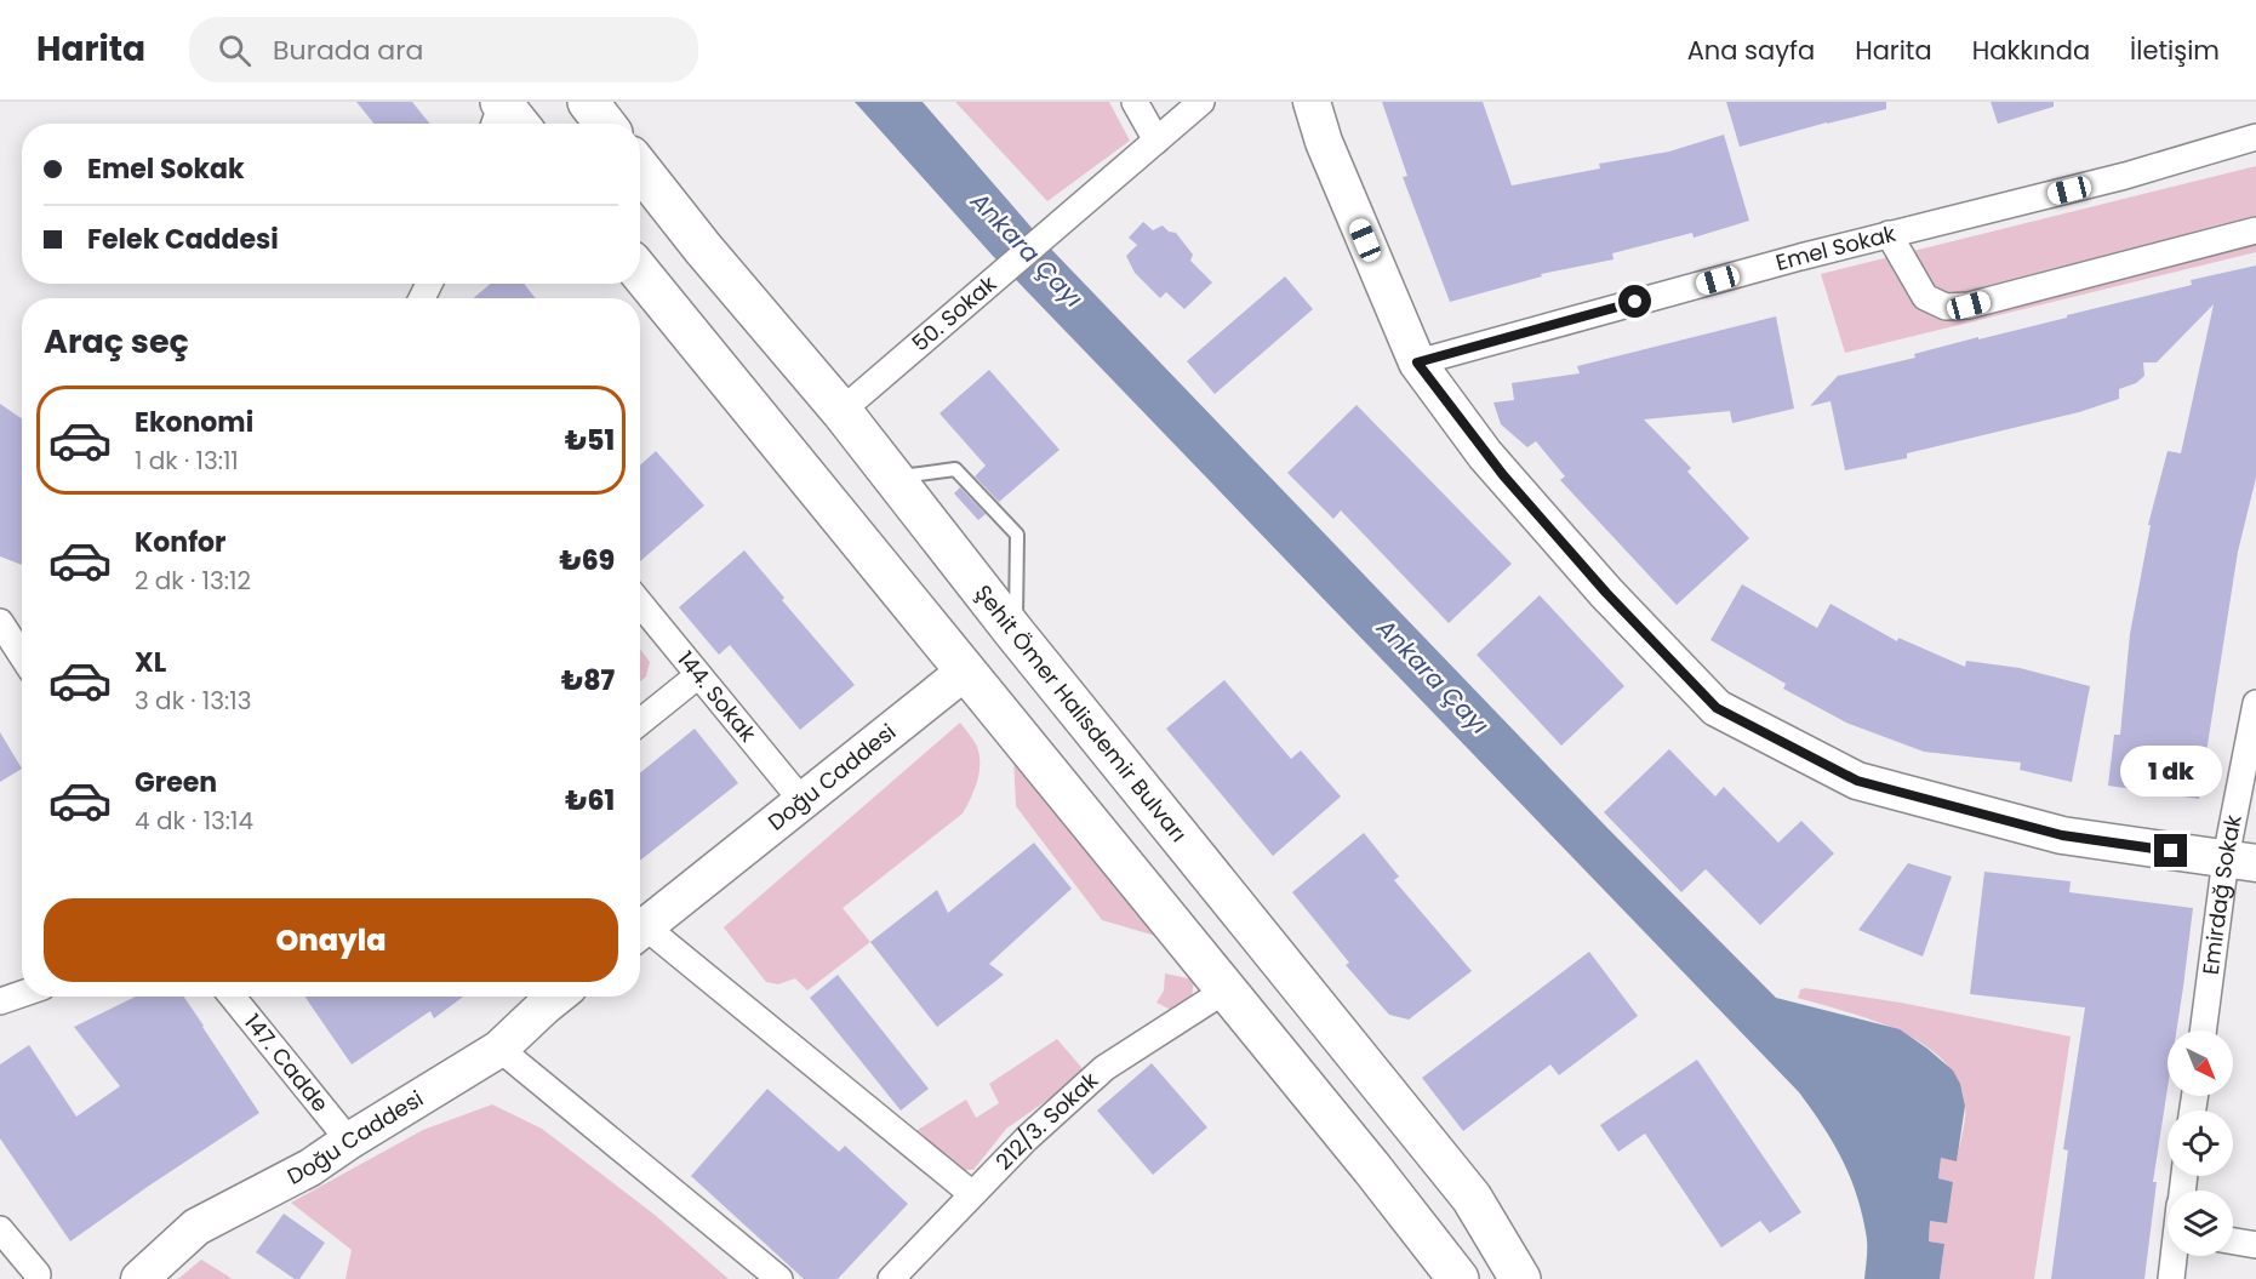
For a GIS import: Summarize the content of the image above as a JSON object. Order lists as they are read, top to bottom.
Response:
{
  "streets": {
    "highway": ["Şehit Ömer Halisdemir Bulvarı"],
    "street": [
      "Emel Sokak",
      "50. Sokak",
      "144. Sokak",
      "Doğu Caddesi",
      "Emirdağ Sokak",
      "147. Cadde",
      "212/3. Sokak"
    ]
  },
  "crossings": [
    ["50. Sokak", "Şehit Ömer Halisdemir Bulvarı"],
    ["144. Sokak", "Doğu Caddesi"],
    ["Doğu Caddesi", "147. Cadde"]
  ],
  "water": ["Ankara Çayı"],
  "north": "bottom right",
  "page": {
    "header": "Harita",
    "search": "Burada ara",
    "nav": [
      "Ana sayfa",
      "Harita",
      "Hakkında",
      "İletişim"
    ],
    "banner": ["Emel Sokak", "Felek Caddesi"],
    "heading": "Araç seç",
    "list": [
      {
        "name": "Ekonomi",
        "note": "1 dk · 13:11",
        "value": "₺51"
      },
      {
        "name": "Konfor",
        "note": "2 dk · 13:12",
        "value": "₺69"
      },
      {
        "name": "XL",
        "note": "3 dk · 13:13",
        "value": "₺87"
      },
      {
        "name": "Green",
        "note": "4 dk · 13:14",
        "value": "₺61"
      }
    ],
    "bubble": "1 dk",
    "buttons": "Onayla"
  }
}
